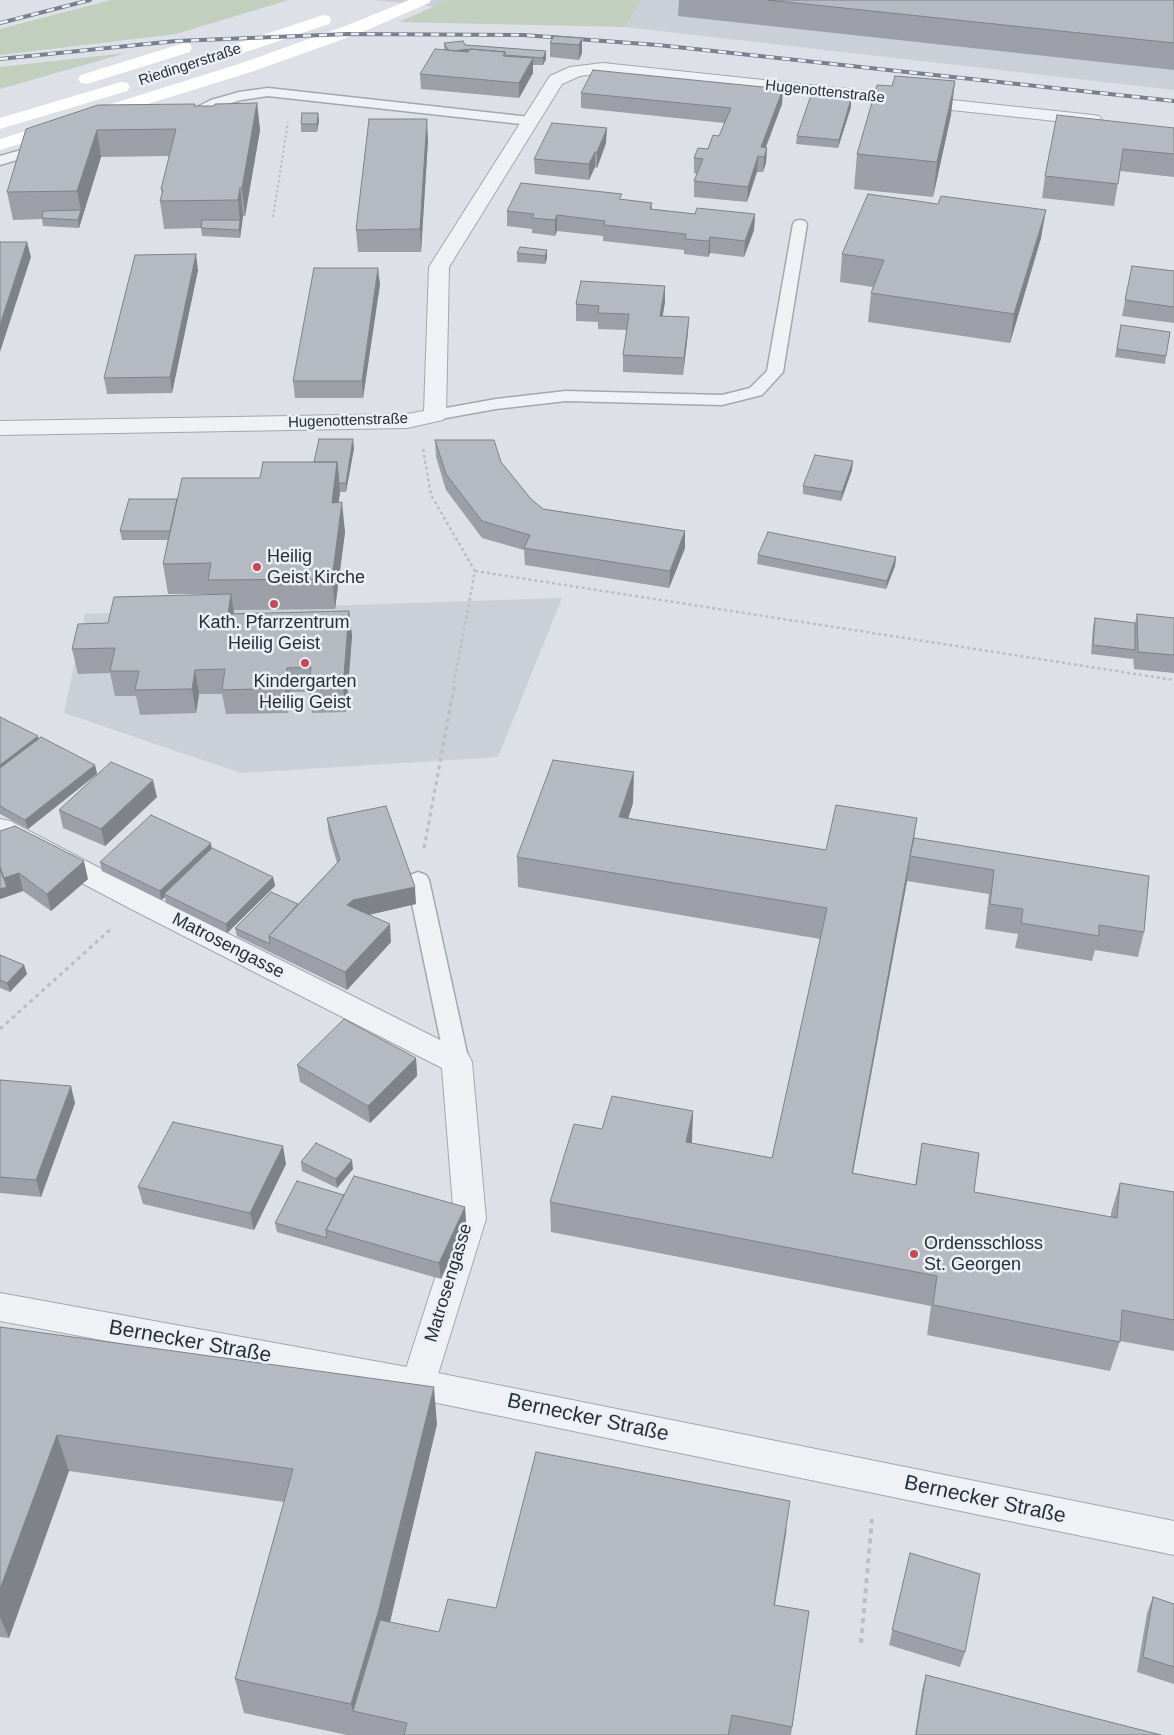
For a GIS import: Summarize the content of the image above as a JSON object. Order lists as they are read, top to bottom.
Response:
{
  "streets": {
    "main road": ["Riedingerstraße"],
    "street": ["Hugenottenstraße", "Matrosengasse", "Bernecker Straße"]
  },
  "crossings": [
    ["Matrosengasse", "Bernecker Straße"]
  ],
  "places": [
    "Heilig Geist Kirche",
    "Kath. Pfarrzentrum Heilig Geist",
    "Kindergarten Heilig Geist",
    "Ordensschloss St. Georgen"
  ]
}
